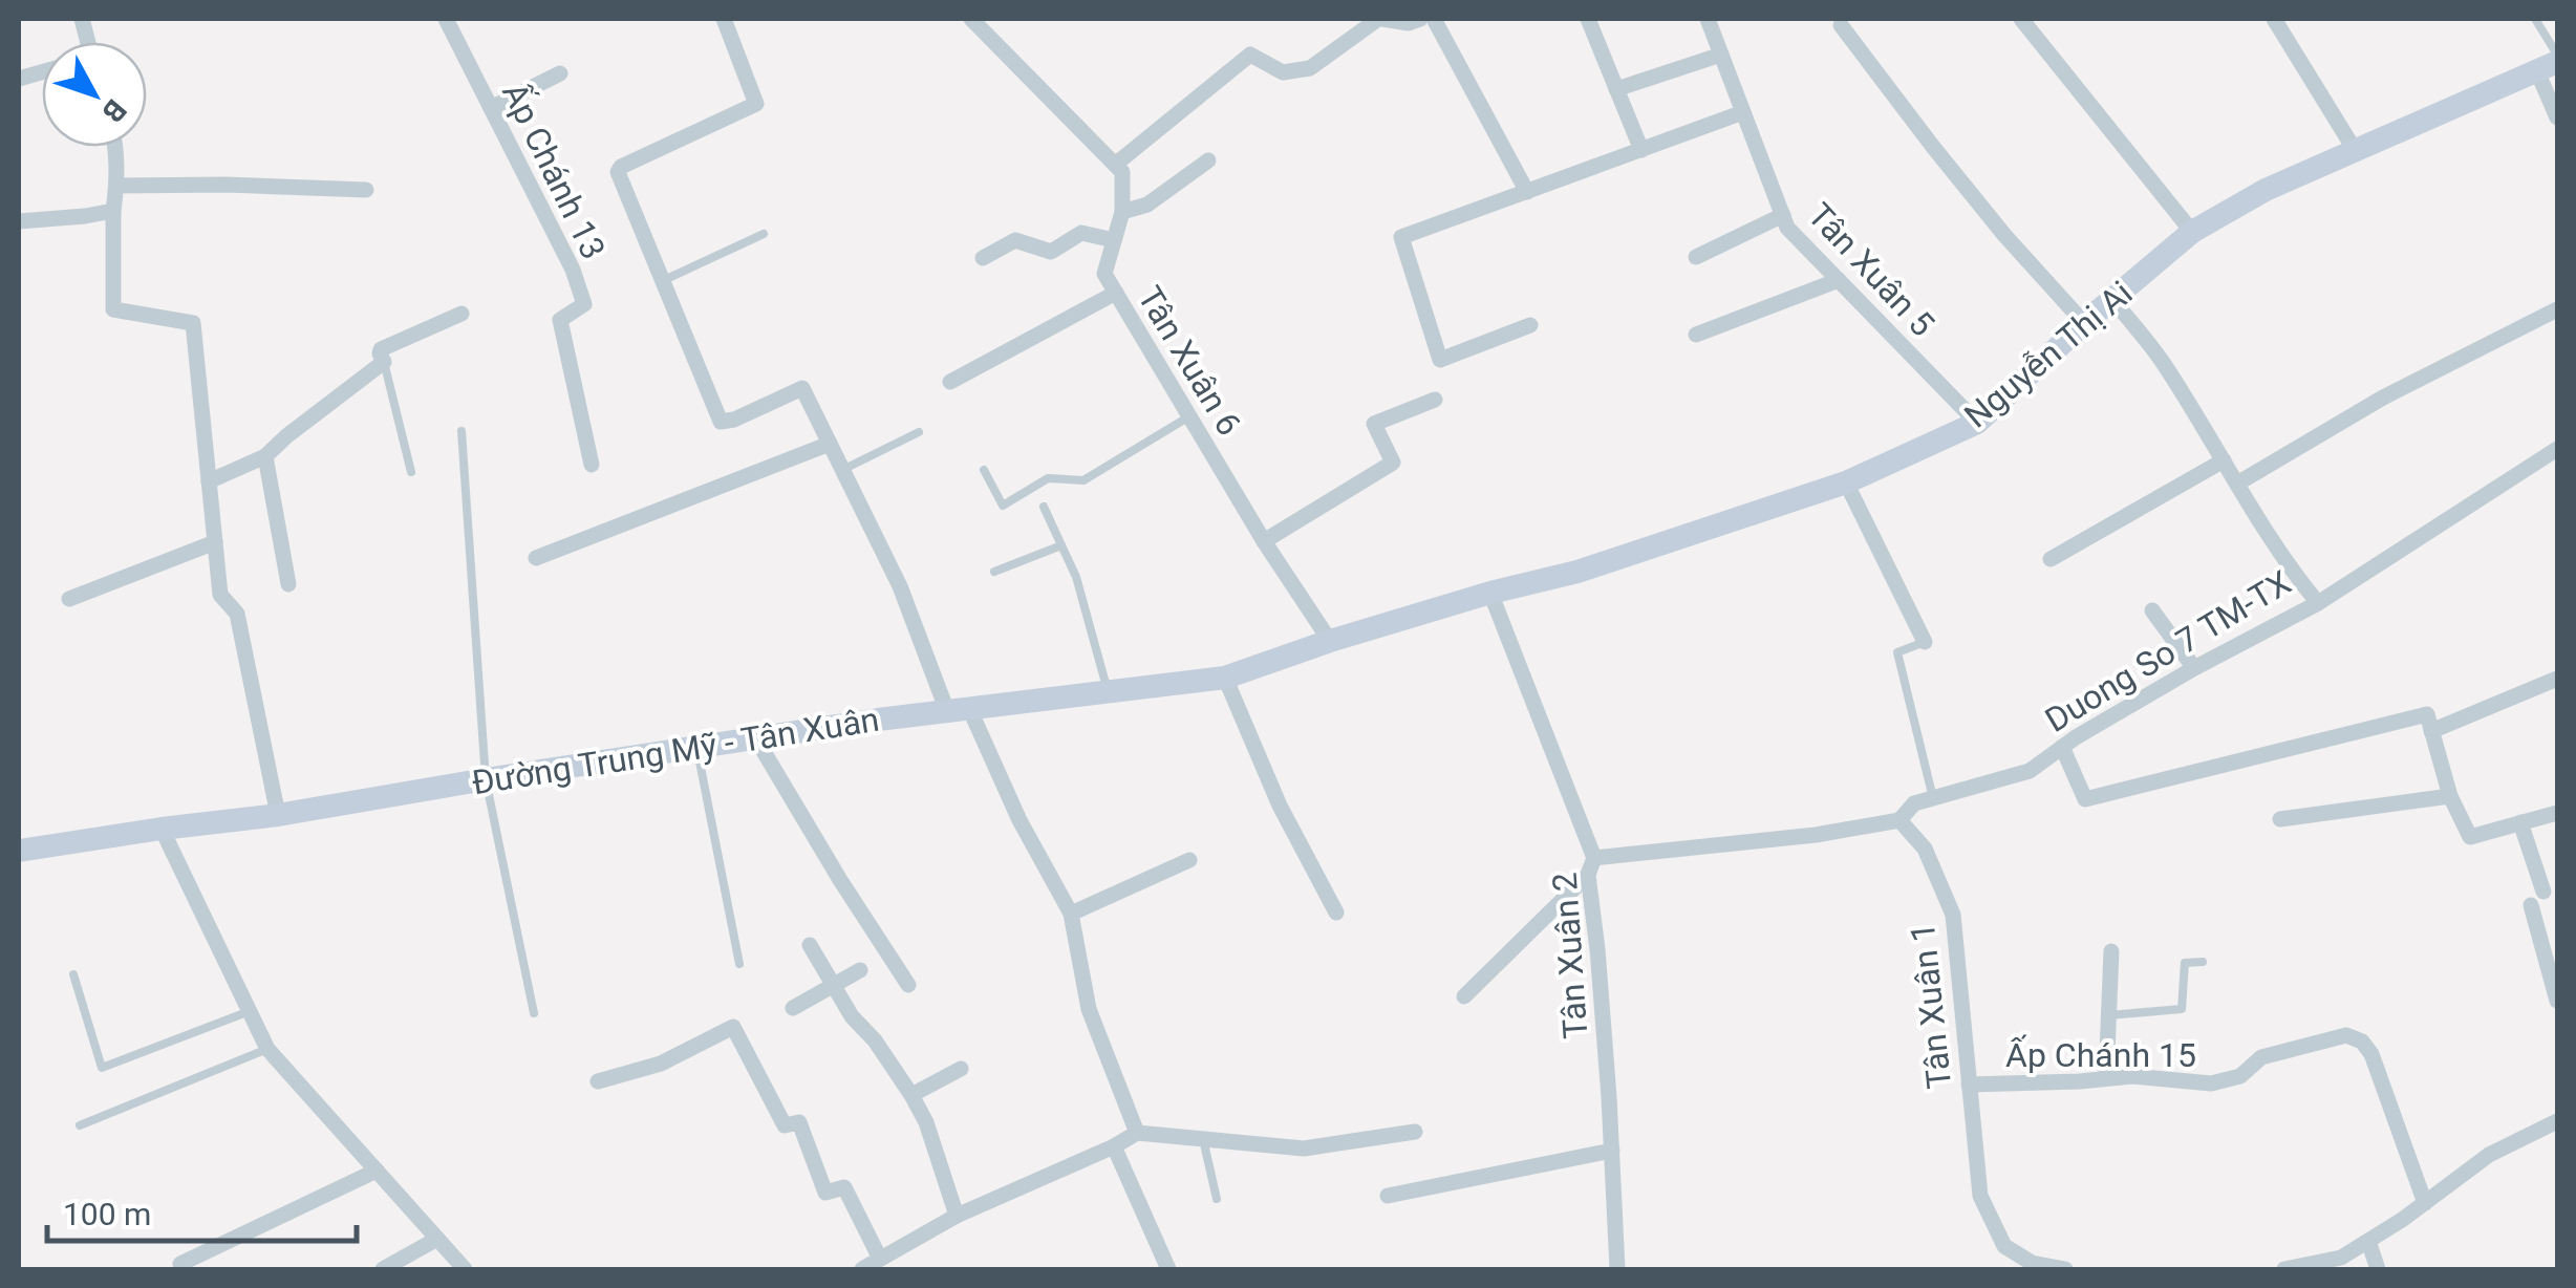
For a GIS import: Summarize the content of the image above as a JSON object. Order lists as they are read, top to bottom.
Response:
{
  "streets": {
    "street": [
      "Ấp Chánh 13",
      "Tân Xuân 5",
      "Nguyễn Thị Ai",
      "Tân Xuân 6",
      "Duong So 7 TM-TX",
      "Đường Trung Mỹ - Tân Xuân",
      "Tân Xuân 2",
      "Tân Xuân 1",
      "Ấp Chánh 15"
    ]
  },
  "crossings": [
    ["Tân Xuân 5", "Nguyễn Thị Ai"],
    ["Nguyễn Thị Ai", "Tân Xuân 6"],
    ["Nguyễn Thị Ai", "Duong So 7 TM-TX"],
    ["Nguyễn Thị Ai", "Đường Trung Mỹ - Tân Xuân"],
    ["Nguyễn Thị Ai", "Tân Xuân 2"],
    ["Tân Xuân 6", "Đường Trung Mỹ - Tân Xuân"],
    ["Duong So 7 TM-TX", "Tân Xuân 1"],
    ["Tân Xuân 1", "Ấp Chánh 15"]
  ],
  "scale_bar": "100 m",
  "north": "bottom right"
}
